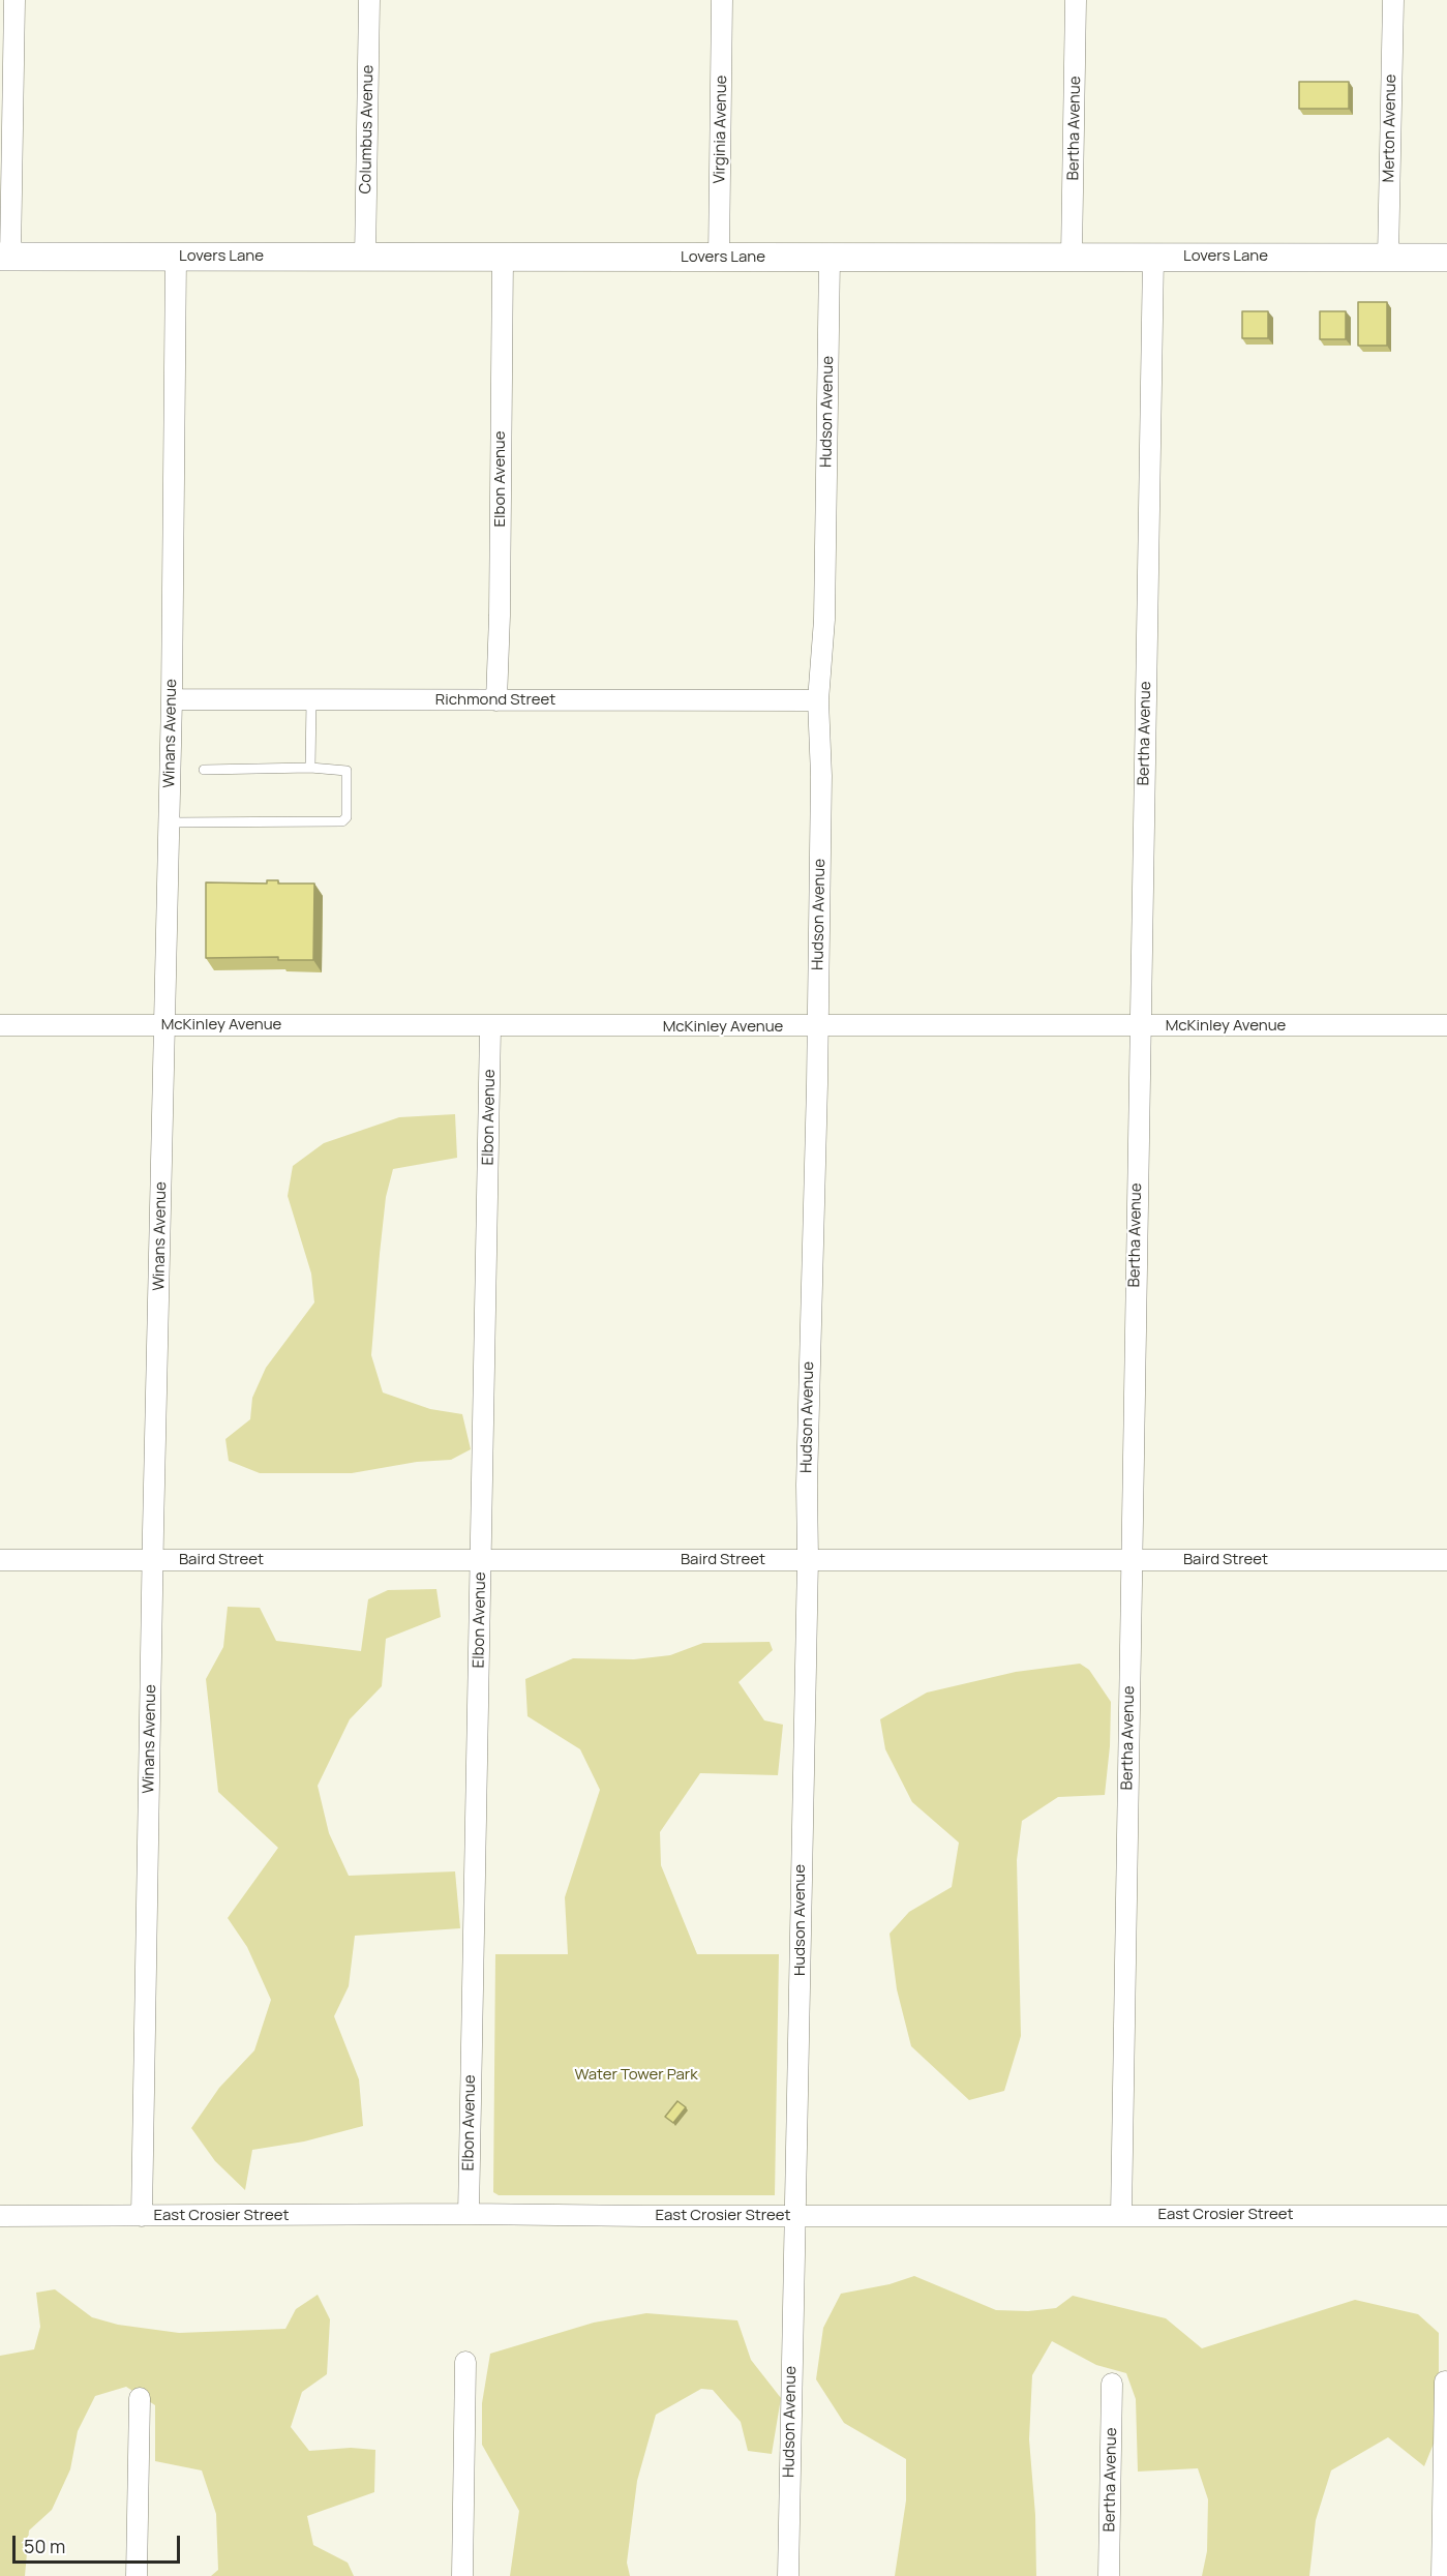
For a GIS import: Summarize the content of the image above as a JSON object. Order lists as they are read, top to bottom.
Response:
{
  "streets": {
    "street": [
      "Bertha Avenue",
      "Merton Avenue",
      "Columbus Avenue",
      "Virginia Avenue",
      "Lovers Lane",
      "Hudson Avenue",
      "Elbon Avenue",
      "Richmond Street",
      "Winans Avenue",
      "McKinley Avenue",
      "Baird Street",
      "East Crosier Street"
    ]
  },
  "crossings": [
    ["Bertha Avenue", "Lovers Lane"],
    ["Bertha Avenue", "McKinley Avenue"],
    ["Bertha Avenue", "Baird Street"],
    ["Bertha Avenue", "East Crosier Street"],
    ["Merton Avenue", "Lovers Lane"],
    ["Columbus Avenue", "Lovers Lane"],
    ["Virginia Avenue", "Lovers Lane"],
    ["Lovers Lane", "Hudson Avenue"],
    ["Lovers Lane", "Elbon Avenue"],
    ["Lovers Lane", "Winans Avenue"],
    ["Hudson Avenue", "Richmond Street"],
    ["Hudson Avenue", "McKinley Avenue"],
    ["Hudson Avenue", "Baird Street"],
    ["Hudson Avenue", "East Crosier Street"],
    ["Elbon Avenue", "Richmond Street"],
    ["Elbon Avenue", "McKinley Avenue"],
    ["Elbon Avenue", "Baird Street"],
    ["Elbon Avenue", "East Crosier Street"],
    ["Richmond Street", "Winans Avenue"],
    ["Winans Avenue", "McKinley Avenue"],
    ["Winans Avenue", "Baird Street"],
    ["Winans Avenue", "East Crosier Street"]
  ],
  "parks": ["Water Tower Park"],
  "scale_bar": "50 m"
}
